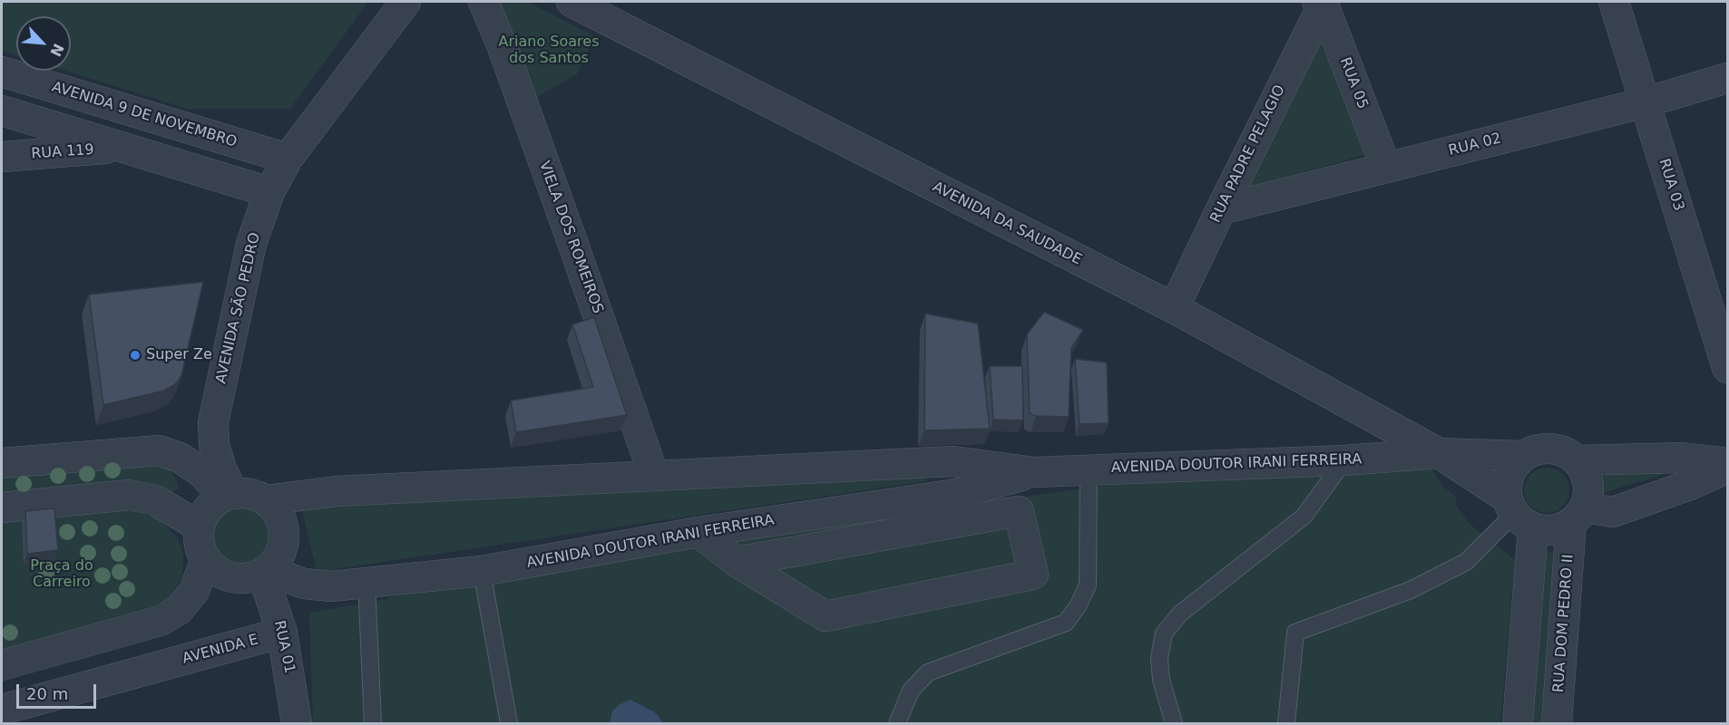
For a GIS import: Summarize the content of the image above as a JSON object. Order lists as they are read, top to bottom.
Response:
{
  "streets": {
    "street": [
      "RUA 05",
      "AVENIDA 9 DE NOVEMBRO",
      "RUA 02",
      "RUA 119",
      "RUA PADRE PELAGIO",
      "RUA 03",
      "AVENIDA DA SAUDADE",
      "VIELA DOS ROMEIROS",
      "AVENIDA SÃO PEDRO",
      "AVENIDA DOUTOR IRANI FERREIRA",
      "RUA DOM PEDRO II",
      "RUA 01",
      "AVENIDA E"
    ]
  },
  "crossings": [
    ["RUA 05", "RUA 02"],
    ["RUA 05", "RUA PADRE PELAGIO"],
    ["AVENIDA 9 DE NOVEMBRO", "AVENIDA SÃO PEDRO"],
    ["RUA 02", "RUA PADRE PELAGIO"],
    ["RUA 02", "RUA 03"],
    ["RUA PADRE PELAGIO", "AVENIDA DA SAUDADE"],
    ["AVENIDA DA SAUDADE", "AVENIDA DOUTOR IRANI FERREIRA"],
    ["VIELA DOS ROMEIROS", "AVENIDA DOUTOR IRANI FERREIRA"],
    ["AVENIDA SÃO PEDRO", "AVENIDA DOUTOR IRANI FERREIRA"],
    ["AVENIDA SÃO PEDRO", "RUA 01"],
    ["AVENIDA DOUTOR IRANI FERREIRA", "RUA DOM PEDRO II"],
    ["AVENIDA DOUTOR IRANI FERREIRA", "RUA 01"],
    ["RUA 01", "AVENIDA E"]
  ],
  "parks": ["Ariano Soares dos Santos", "Praça do Carreiro"],
  "places": ["Super Ze"],
  "scale_bar": "20 m",
  "north": "bottom right"
}
